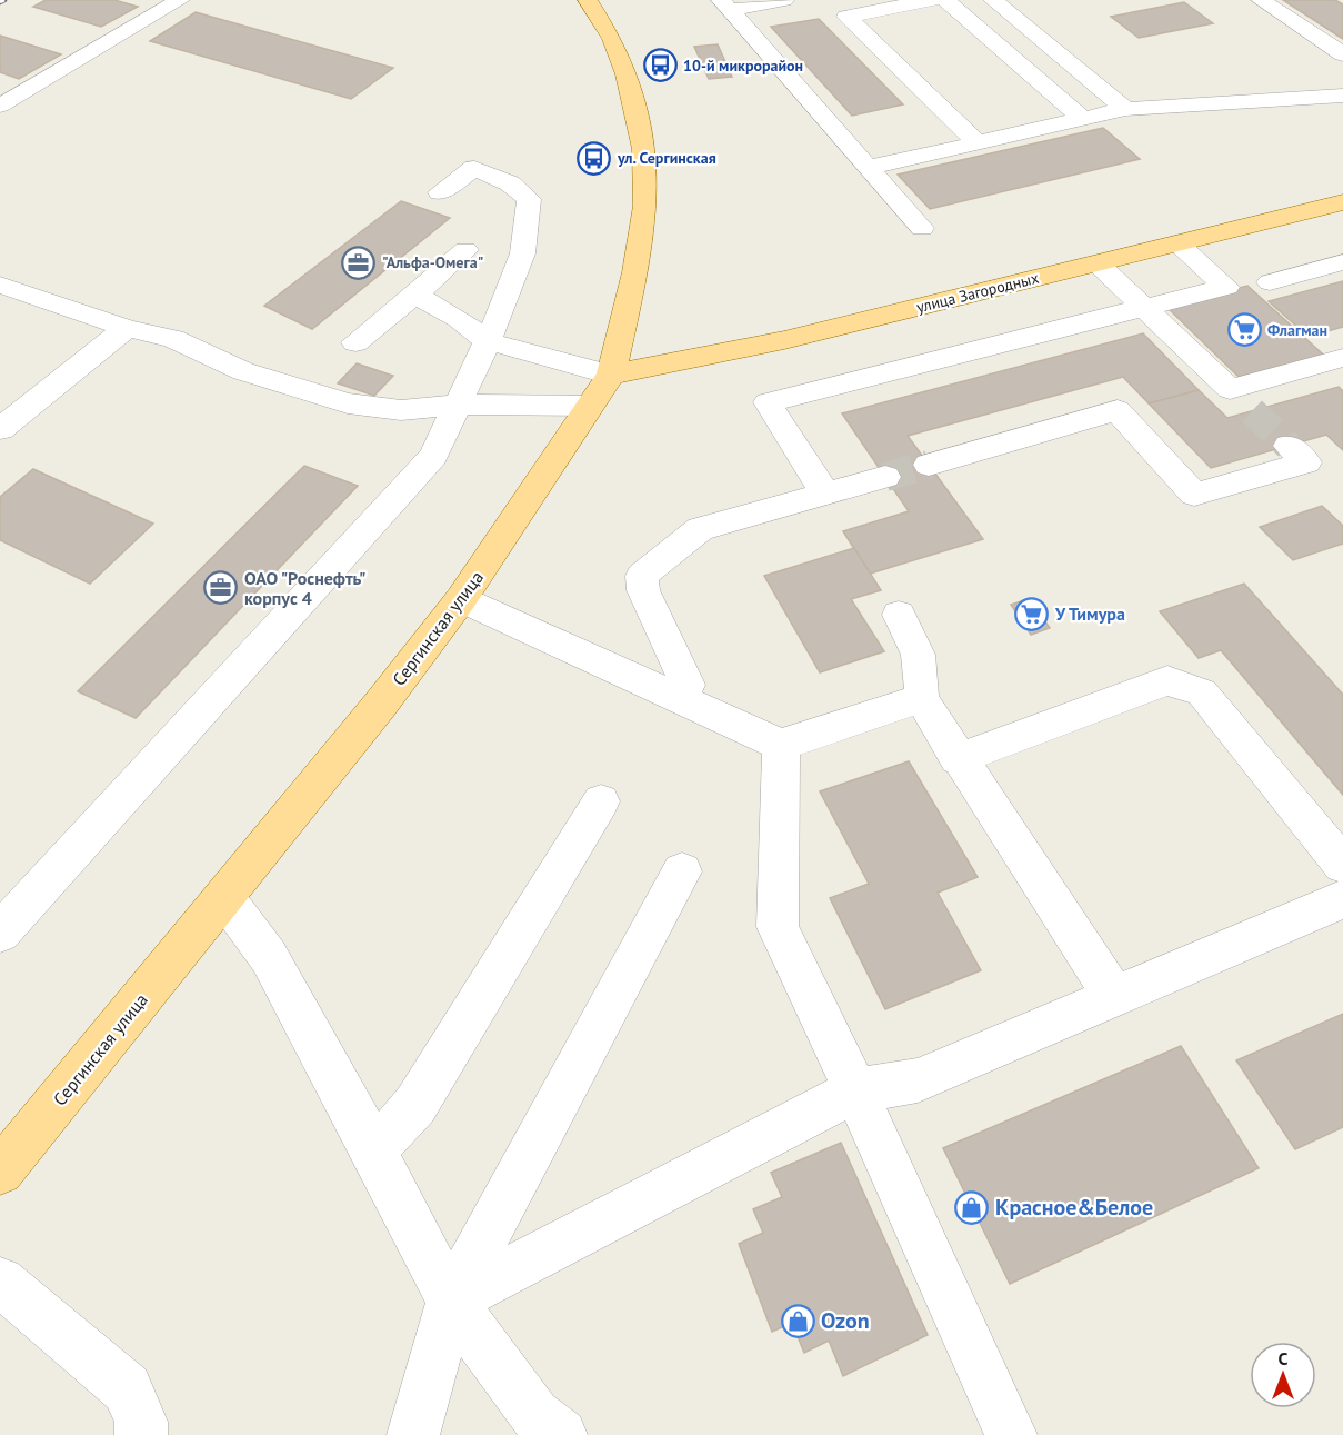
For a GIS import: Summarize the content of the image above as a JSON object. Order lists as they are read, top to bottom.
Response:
{
  "streets": {
    "main road": ["улица Загородных", "Сергинская улица"]
  },
  "crossings": [
    ["улица Загородных", "Сергинская улица"]
  ],
  "places": {
    "bus stop": ["10-й микрорайон", "ул. Сергинская"],
    "office": ["\"Альфа-Омега\"", "ОАО \"Роснефть\" корпус 4"],
    "supermarket": ["Флагман", "У Тимура"],
    "shop": ["Красное&Белое", "Ozon"]
  },
  "north": "top"
}
